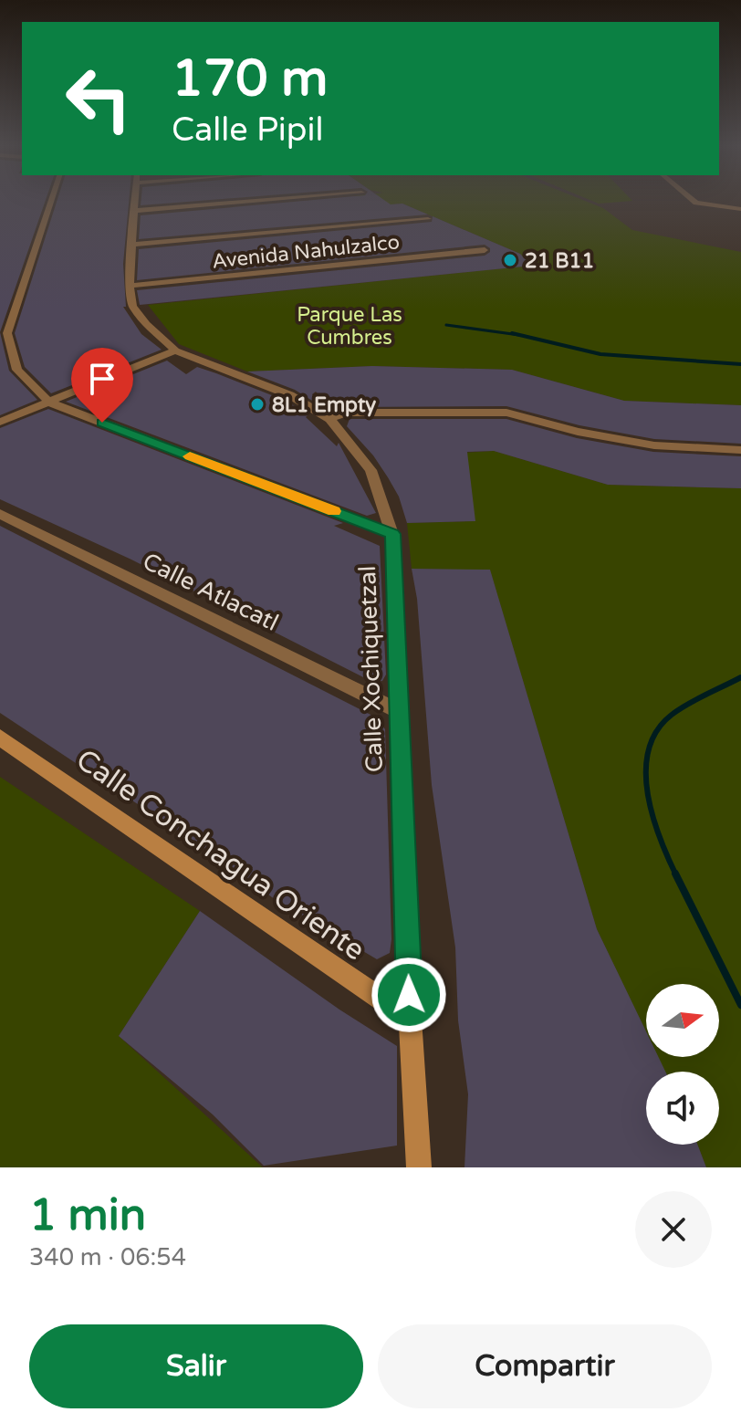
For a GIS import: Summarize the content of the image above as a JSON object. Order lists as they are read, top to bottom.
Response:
{
  "streets": {
    "main road": ["Calle Xochiquetzal", "Calle Conchagua Oriente"],
    "street": ["Avenida Nahulzalco", "Calle Atlacatl"]
  },
  "crossings": [
    ["Avenida Nahulzalco", "Calle Xochiquetzal"],
    ["Calle Atlacatl", "Calle Xochiquetzal"],
    ["Calle Xochiquetzal", "Calle Conchagua Oriente"]
  ],
  "parks": ["Parque Las Cumbres"],
  "places": ["21 B11", "8L1 Empty"],
  "north": "right",
  "page": {
    "turn": ["170 m", "Calle Pipil"],
    "heading": ["1 min", "340 m · 06:54"],
    "buttons": ["Salir", "Compartir"]
  }
}
